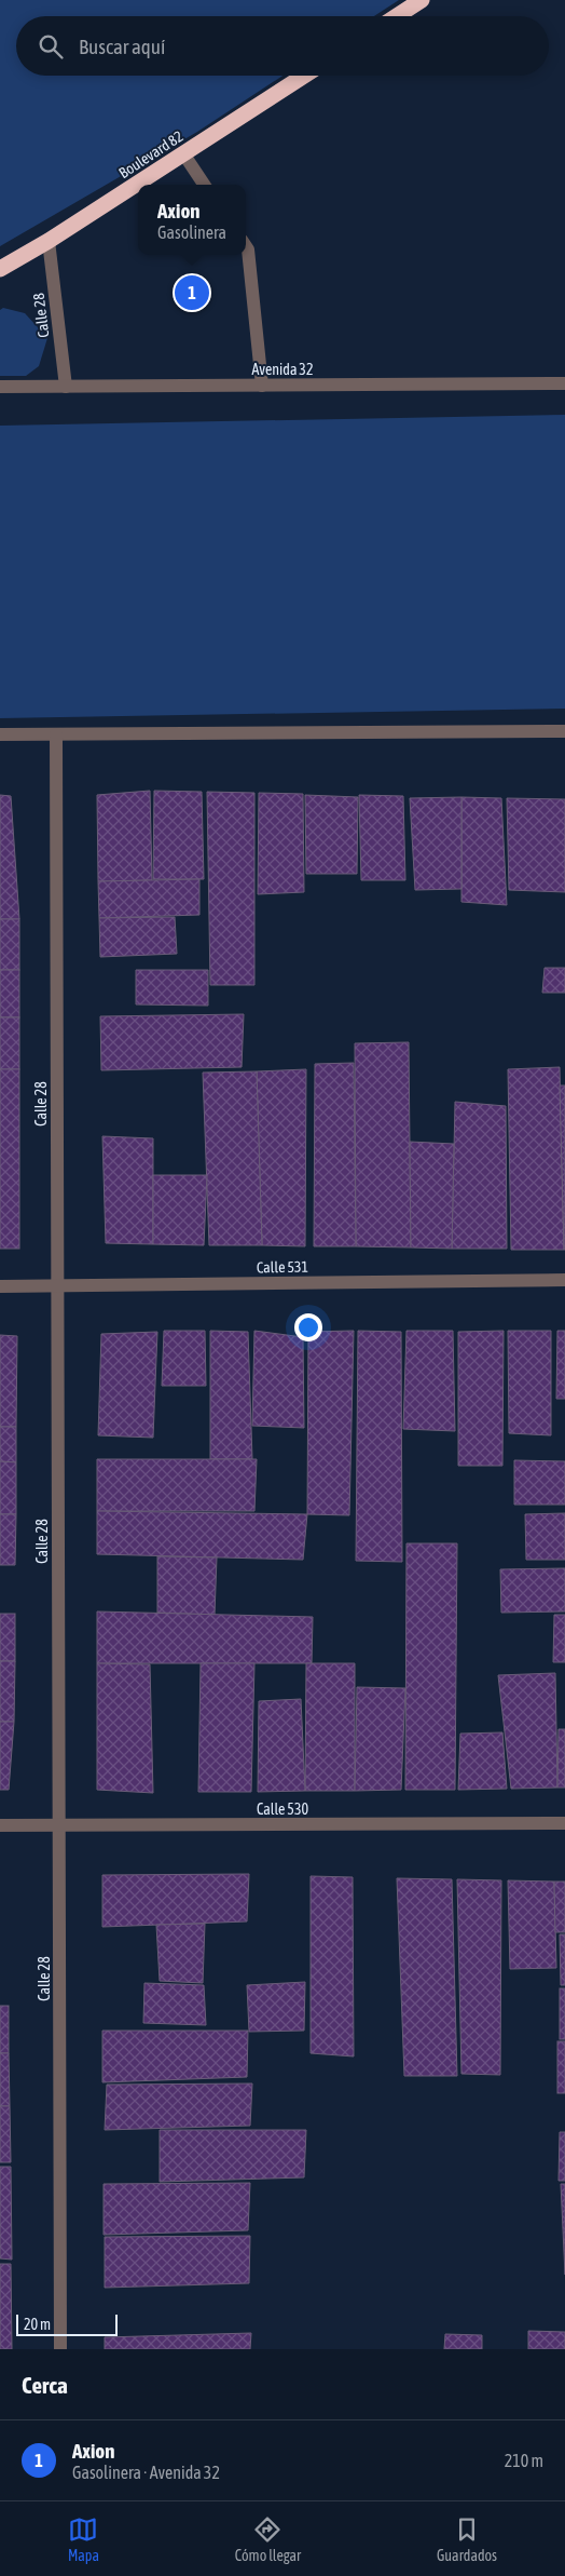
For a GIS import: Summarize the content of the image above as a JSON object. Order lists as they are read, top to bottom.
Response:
{
  "streets": {
    "highway": ["Boulevard 82"],
    "street": [
      "Calle 28",
      "Avenida 32",
      "Calle 531",
      "Calle 530"
    ]
  },
  "crossings": [
    ["Boulevard 82", "Calle 28"],
    ["Calle 28", "Avenida 32"],
    ["Calle 28", "Calle 531"],
    ["Calle 28", "Calle 530"]
  ],
  "scale_bar": "20 m",
  "page": {
    "search": "Buscar aquí",
    "popup": ["Axion", "Gasolinera"],
    "pins": "1",
    "scale": "20 m",
    "heading": "Cerca",
    "list": [
      {
        "mark": "1",
        "name": "Axion",
        "note": "Gasolinera · Avenida 32",
        "value": "210 m"
      }
    ],
    "nav": ["Mapa", "Cómo llegar", "Guardados"]
  }
}
